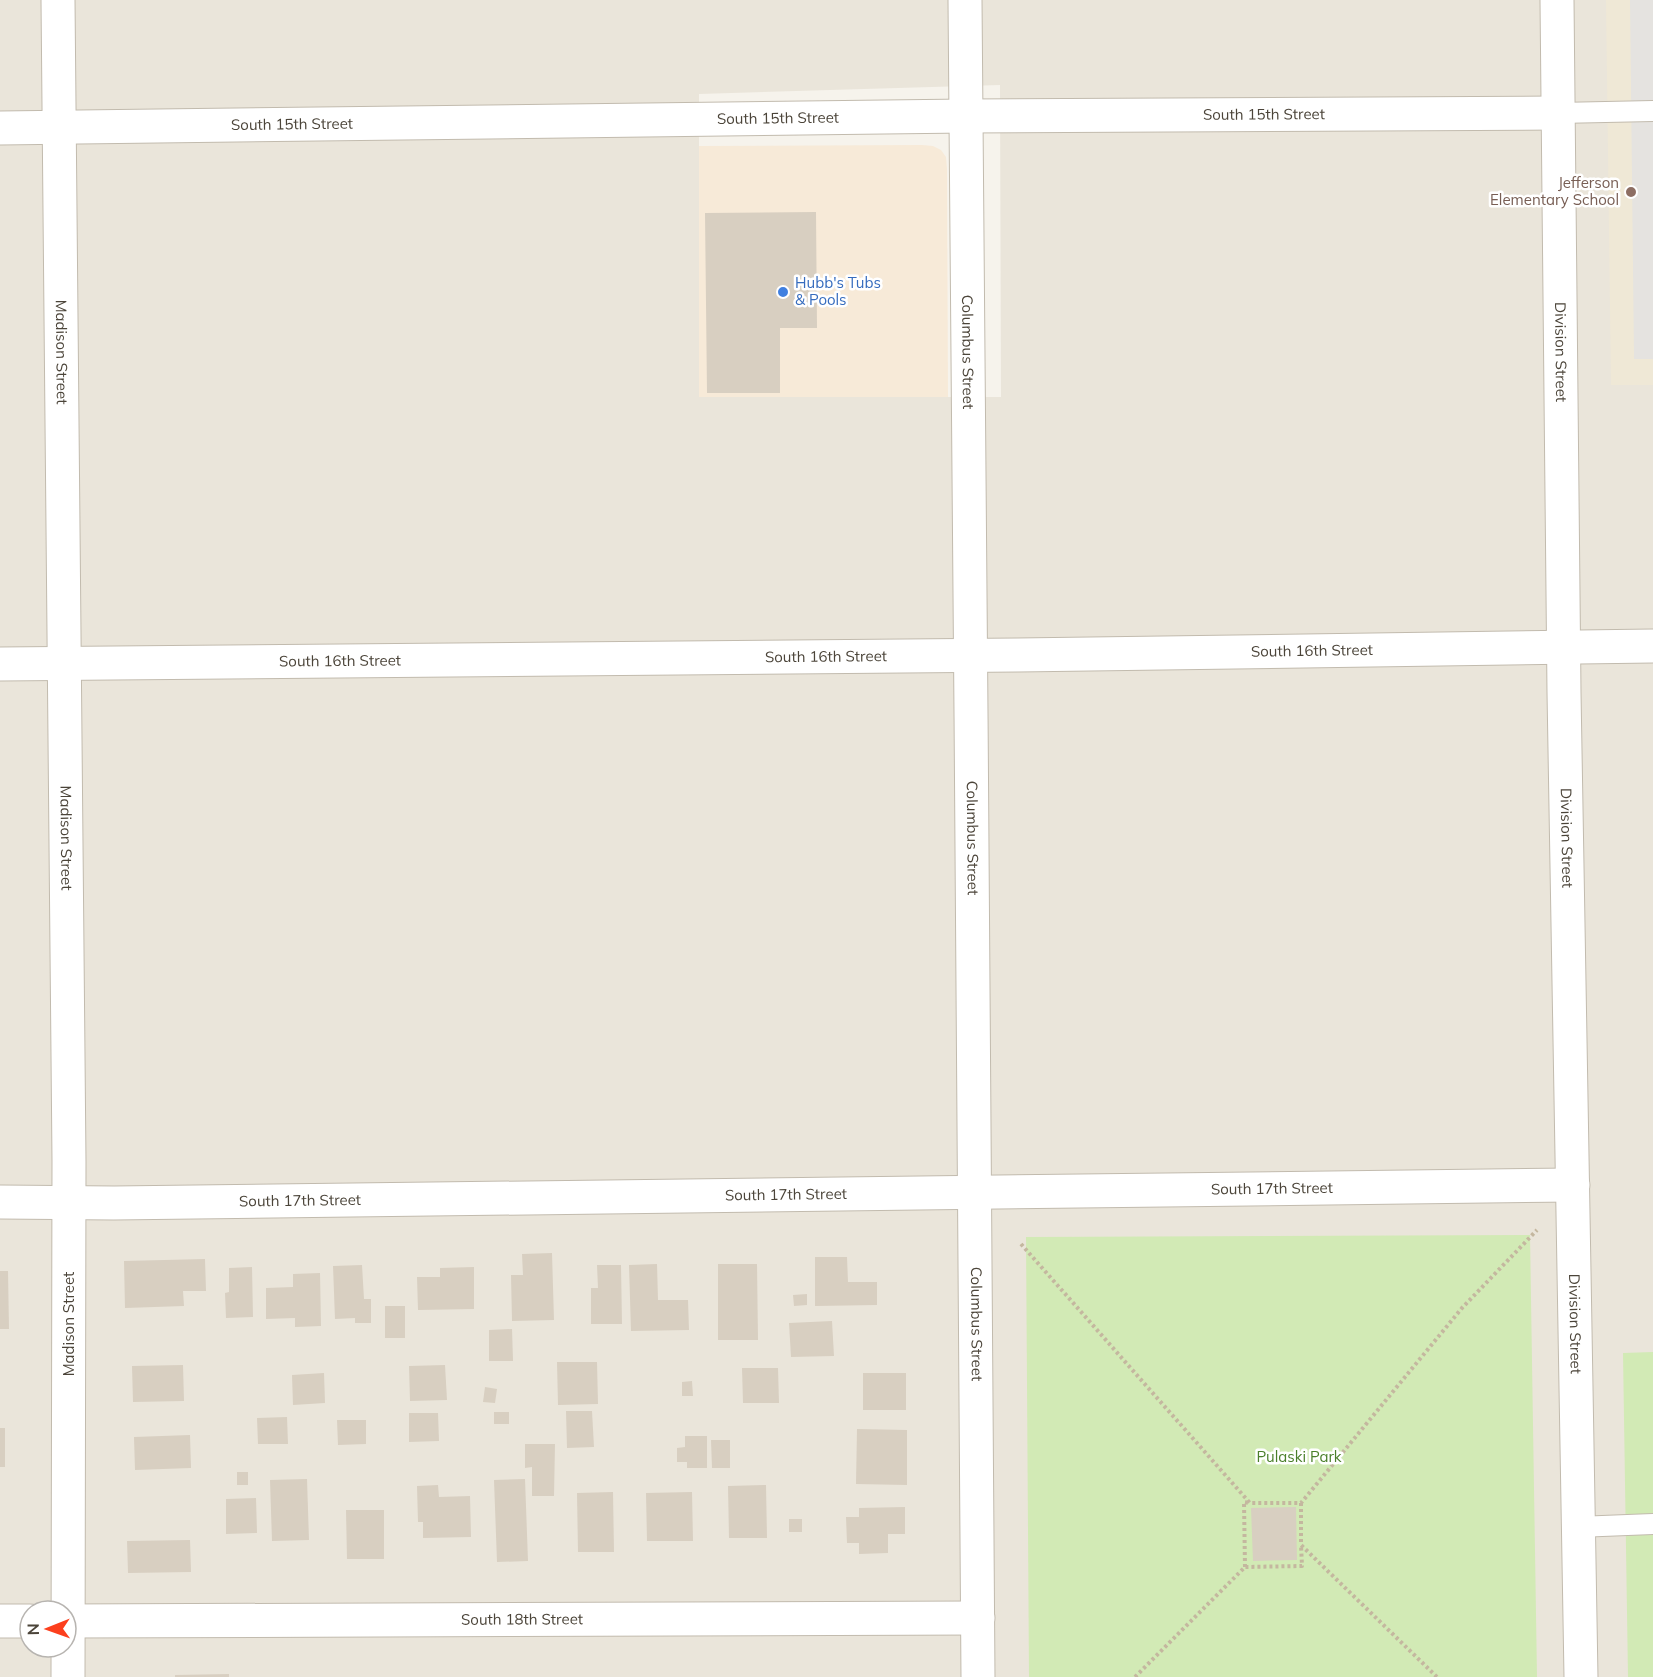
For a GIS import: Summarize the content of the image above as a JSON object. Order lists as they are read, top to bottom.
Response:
{
  "streets": {
    "street": [
      "South 15th Street",
      "Madison Street",
      "Columbus Street",
      "Division Street",
      "South 16th Street",
      "South 17th Street",
      "South 18th Street"
    ]
  },
  "crossings": [
    ["South 15th Street", "Madison Street"],
    ["South 15th Street", "Columbus Street"],
    ["South 15th Street", "Division Street"],
    ["Madison Street", "South 16th Street"],
    ["Madison Street", "South 17th Street"],
    ["Columbus Street", "South 16th Street"],
    ["Columbus Street", "South 17th Street"],
    ["Columbus Street", "South 18th Street"],
    ["Division Street", "South 16th Street"],
    ["Division Street", "South 17th Street"]
  ],
  "parks": ["Pulaski Park"],
  "places": ["Jefferson Elementary School", "Hubb's Tubs & Pools"],
  "north": "left"
}
